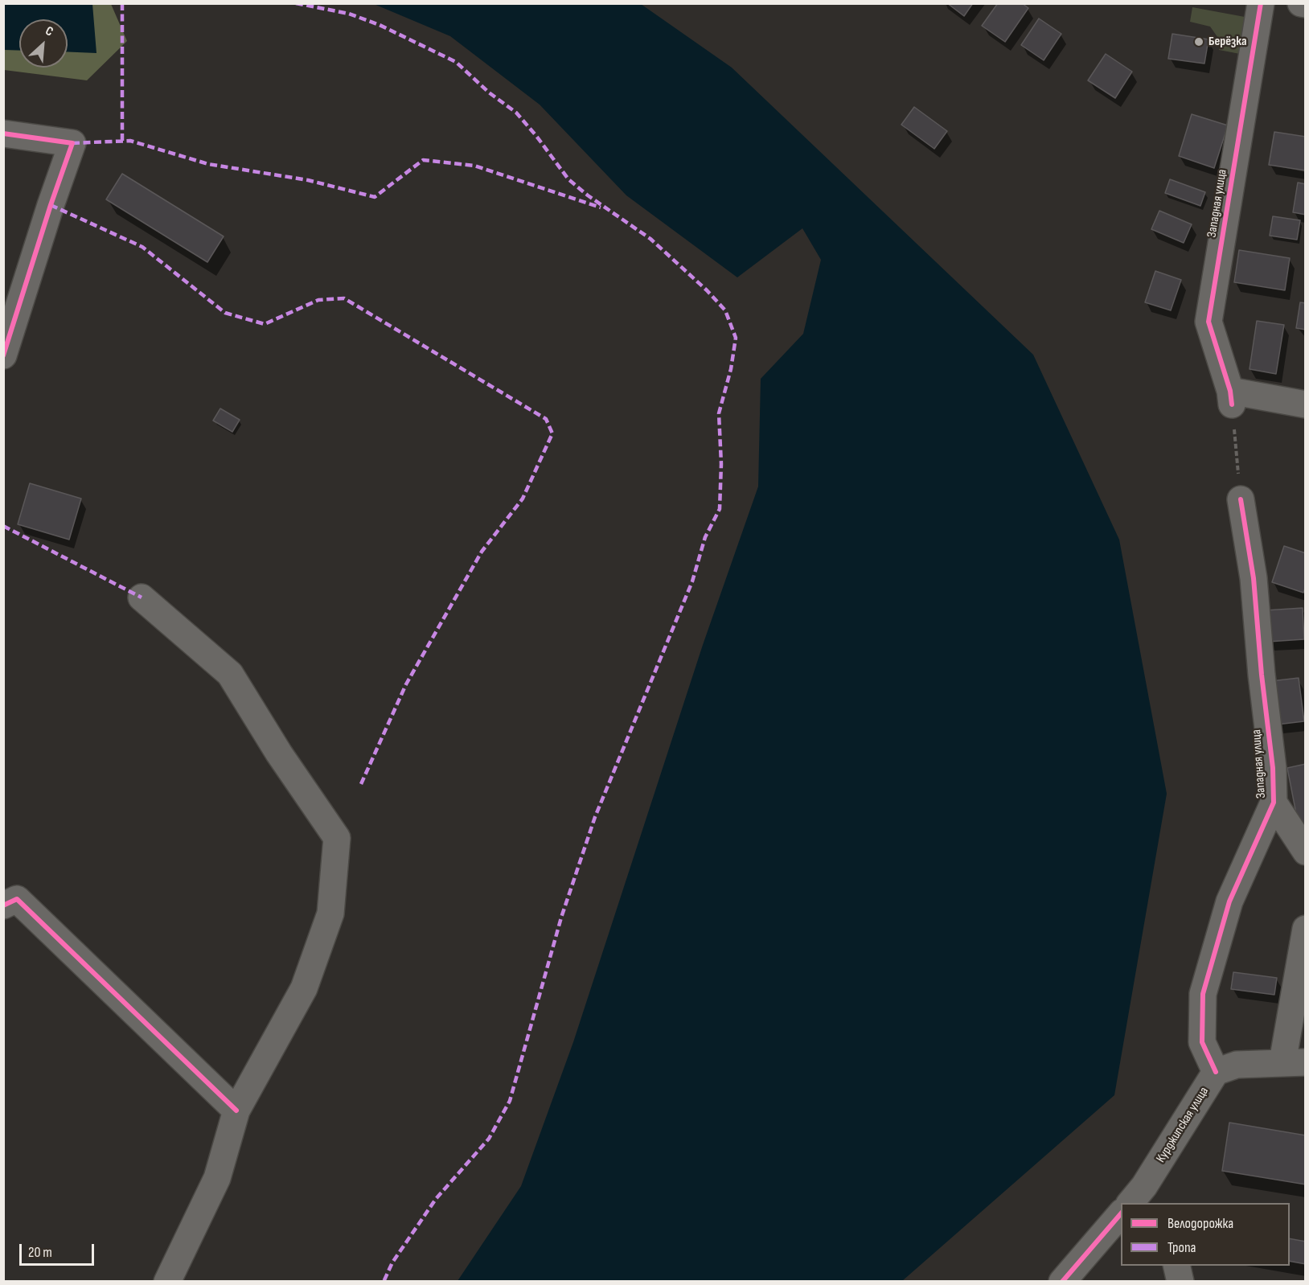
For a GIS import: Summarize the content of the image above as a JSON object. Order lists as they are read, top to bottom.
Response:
{
  "streets": {
    "street": ["Западная улица", "Курджипская улица"]
  },
  "crossings": [
    ["Западная улица", "Курджипская улица"]
  ],
  "places": ["Берёзка"],
  "legend": ["Велодорожка", "Тропа"],
  "scale_bar": "20 m",
  "north": "top right"
}
